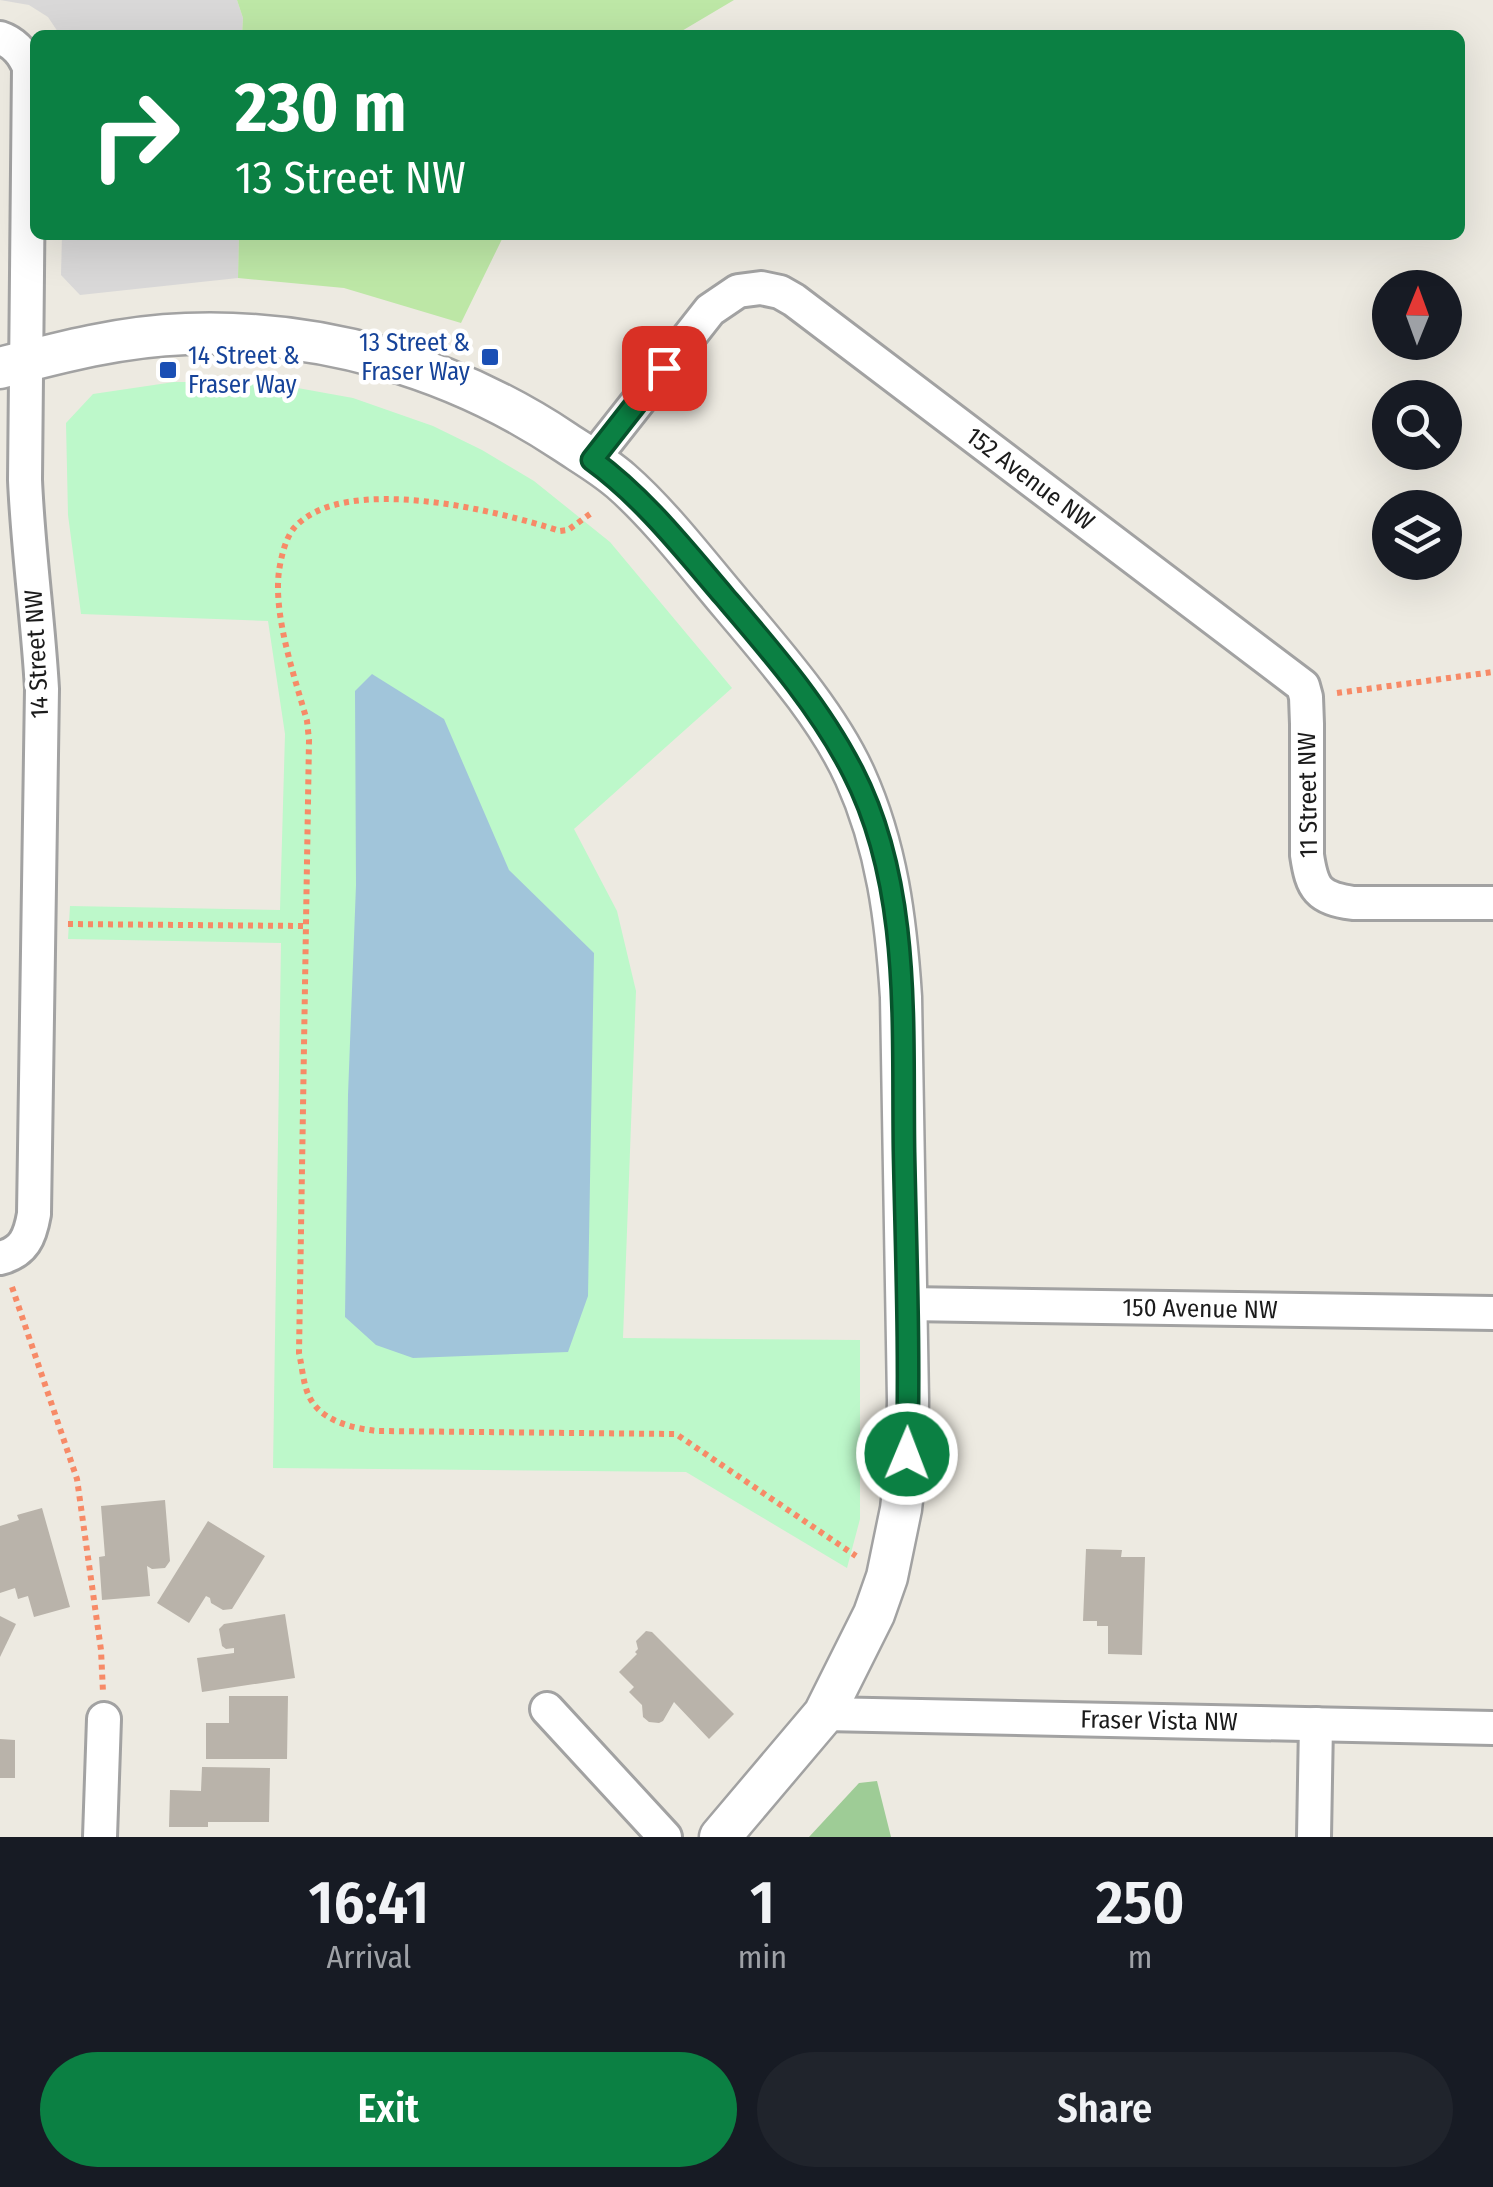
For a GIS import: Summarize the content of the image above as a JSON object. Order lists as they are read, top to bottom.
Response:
{
  "streets": {
    "street": [
      "152 Avenue NW",
      "14 Street NW",
      "11 Street NW",
      "150 Avenue NW",
      "Fraser Vista NW"
    ]
  },
  "crossings": [
    ["152 Avenue NW", "11 Street NW"]
  ],
  "places": {
    "transit": ["13 Street & Fraser Way", "14 Street & Fraser Way"]
  },
  "north": "top",
  "page": {
    "turn": ["230 m", "13 Street NW"],
    "eta": [
      "16:41",
      "Arrival",
      "1",
      "min",
      "250",
      "m"
    ],
    "buttons": ["Exit", "Share"]
  }
}
